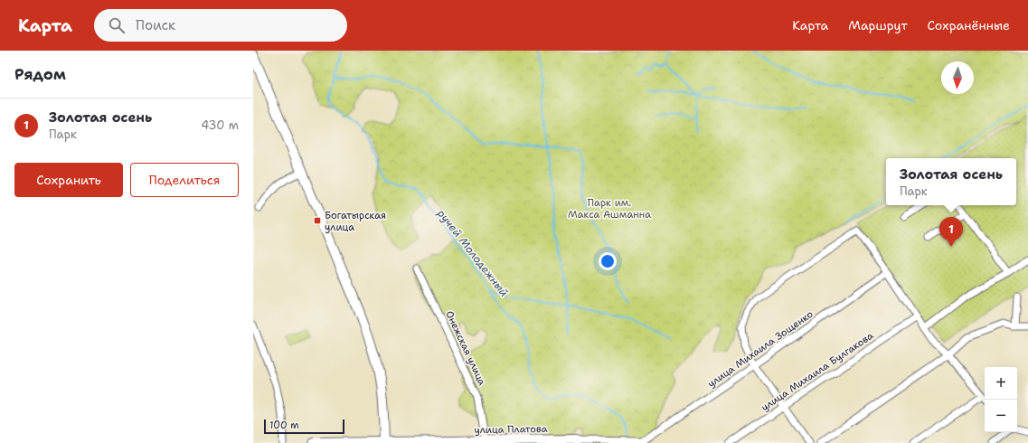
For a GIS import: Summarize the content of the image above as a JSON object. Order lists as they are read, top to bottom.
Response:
{
  "streets": {
    "street": [
      "Онежская улица",
      "улица Михаила Зощенко",
      "улица Михаила Булгакова",
      "улица Платова"
    ]
  },
  "crossings": [
    ["Онежская улица", "улица Платова"],
    ["улица Михаила Зощенко", "улица Платова"]
  ],
  "water": ["ручей Молодежный"],
  "parks": ["Парк им. Макса Ашманна"],
  "places": {
    "transit": ["Богатырская улица"]
  },
  "scale_bar": "100 m",
  "north": "bottom",
  "page": {
    "header": "Карта",
    "search": "Поиск",
    "nav": ["Карта", "Маршрут", "Сохранённые"],
    "heading": "Рядом",
    "list": [
      {
        "mark": "1",
        "name": "Золотая осень",
        "note": "Парк",
        "value": "430 m"
      }
    ],
    "buttons": ["Сохранить", "Поделиться"],
    "popup": ["Золотая осень", "Парк"],
    "pins": "1",
    "map_buttons": ["+", "−"],
    "scale": "100 m"
  }
}
